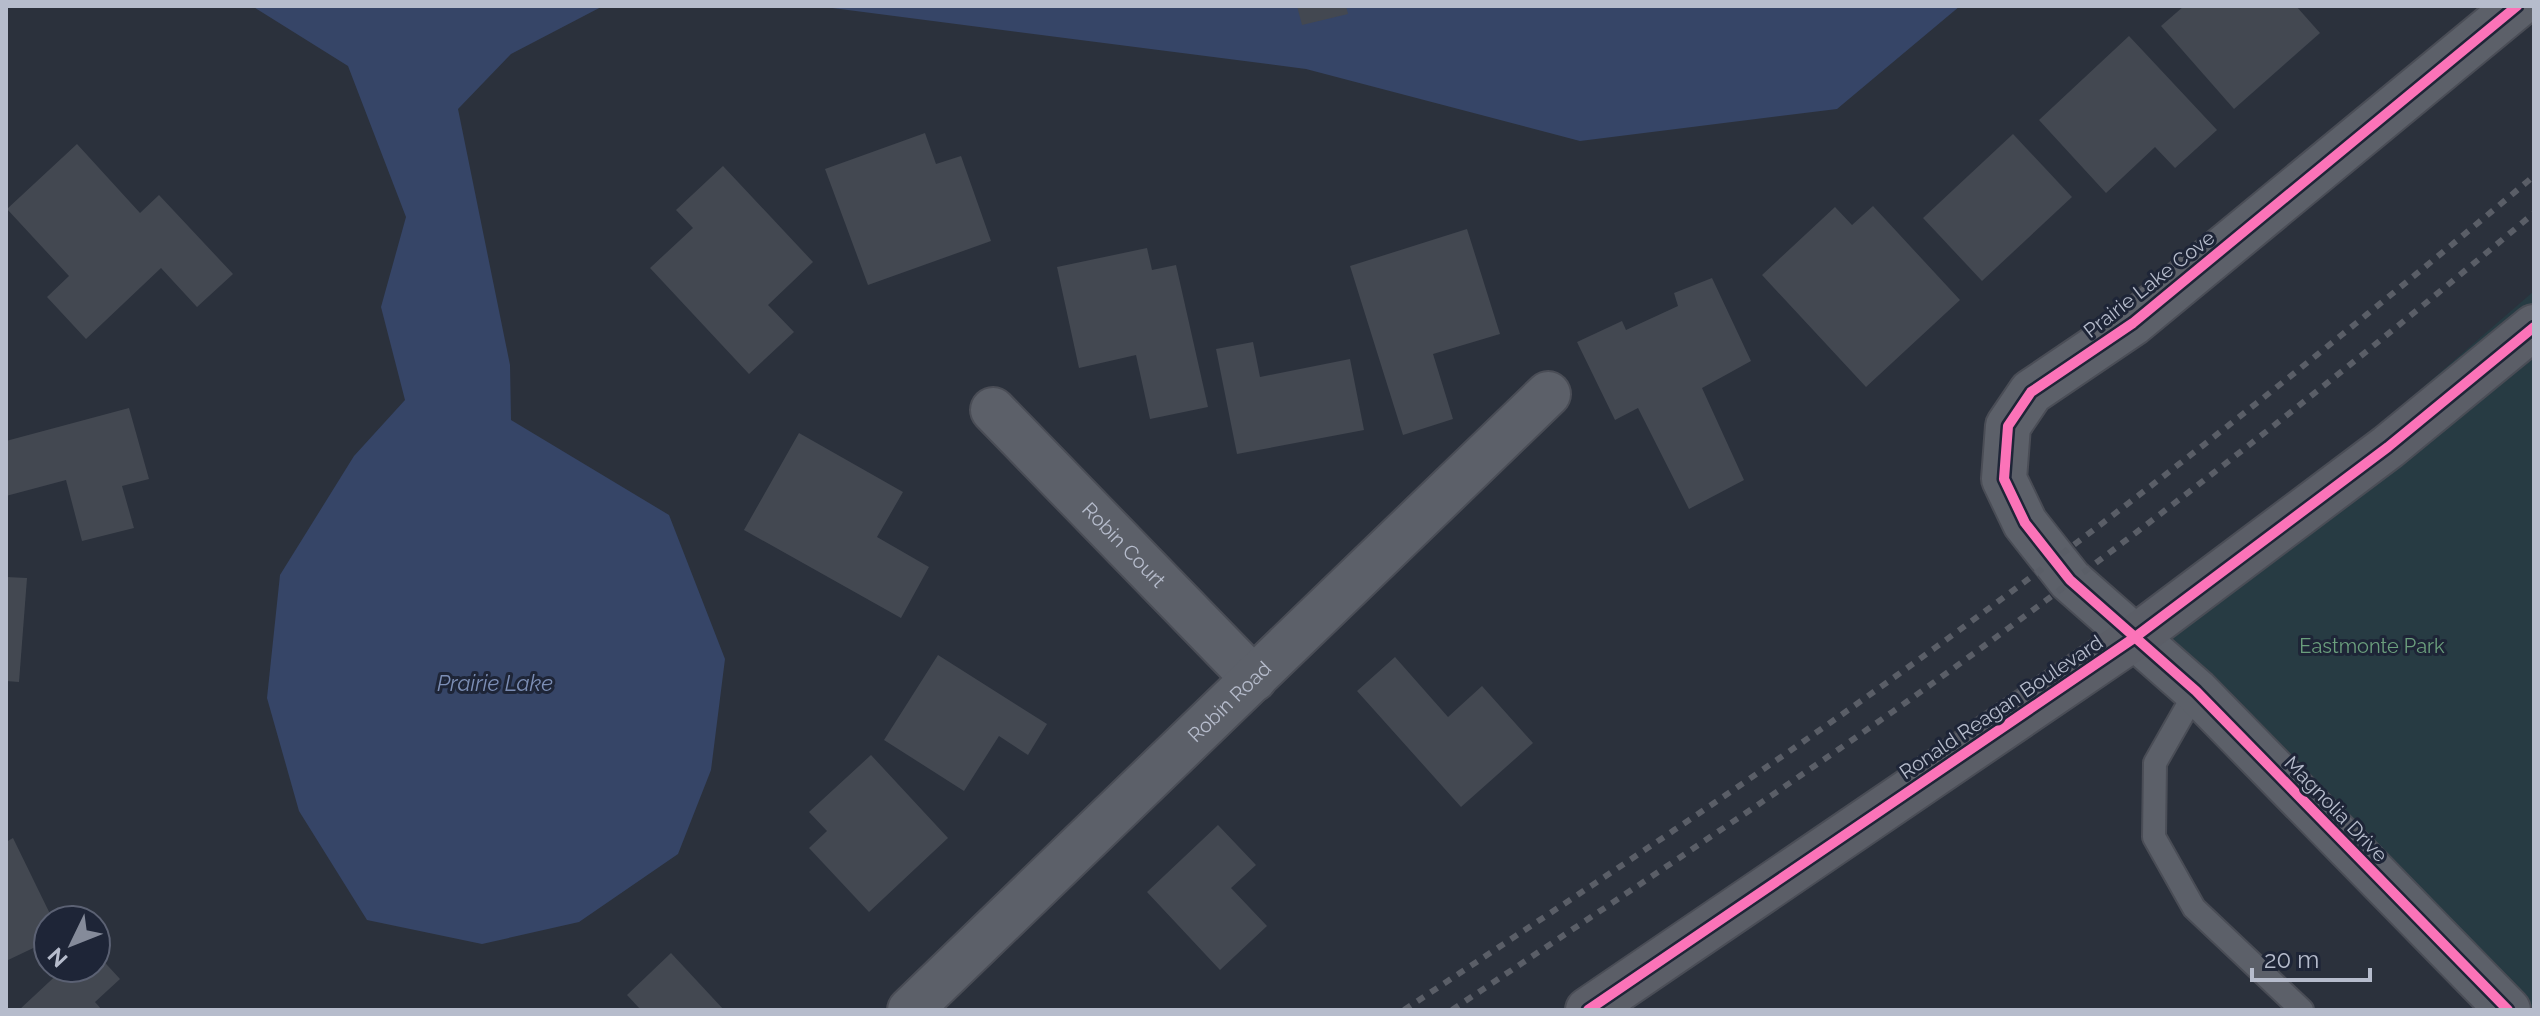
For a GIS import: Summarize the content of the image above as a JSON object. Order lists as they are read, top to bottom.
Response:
{
  "streets": {
    "street": [
      "Prairie Lake Cove",
      "Robin Court",
      "Robin Road",
      "Ronald Reagan Boulevard",
      "Magnolia Drive"
    ]
  },
  "crossings": [
    ["Prairie Lake Cove", "Ronald Reagan Boulevard"],
    ["Prairie Lake Cove", "Magnolia Drive"],
    ["Robin Court", "Robin Road"],
    ["Ronald Reagan Boulevard", "Magnolia Drive"]
  ],
  "water": ["Prairie Lake"],
  "parks": ["Eastmonte Park"],
  "scale_bar": "20 m",
  "north": "bottom left"
}
